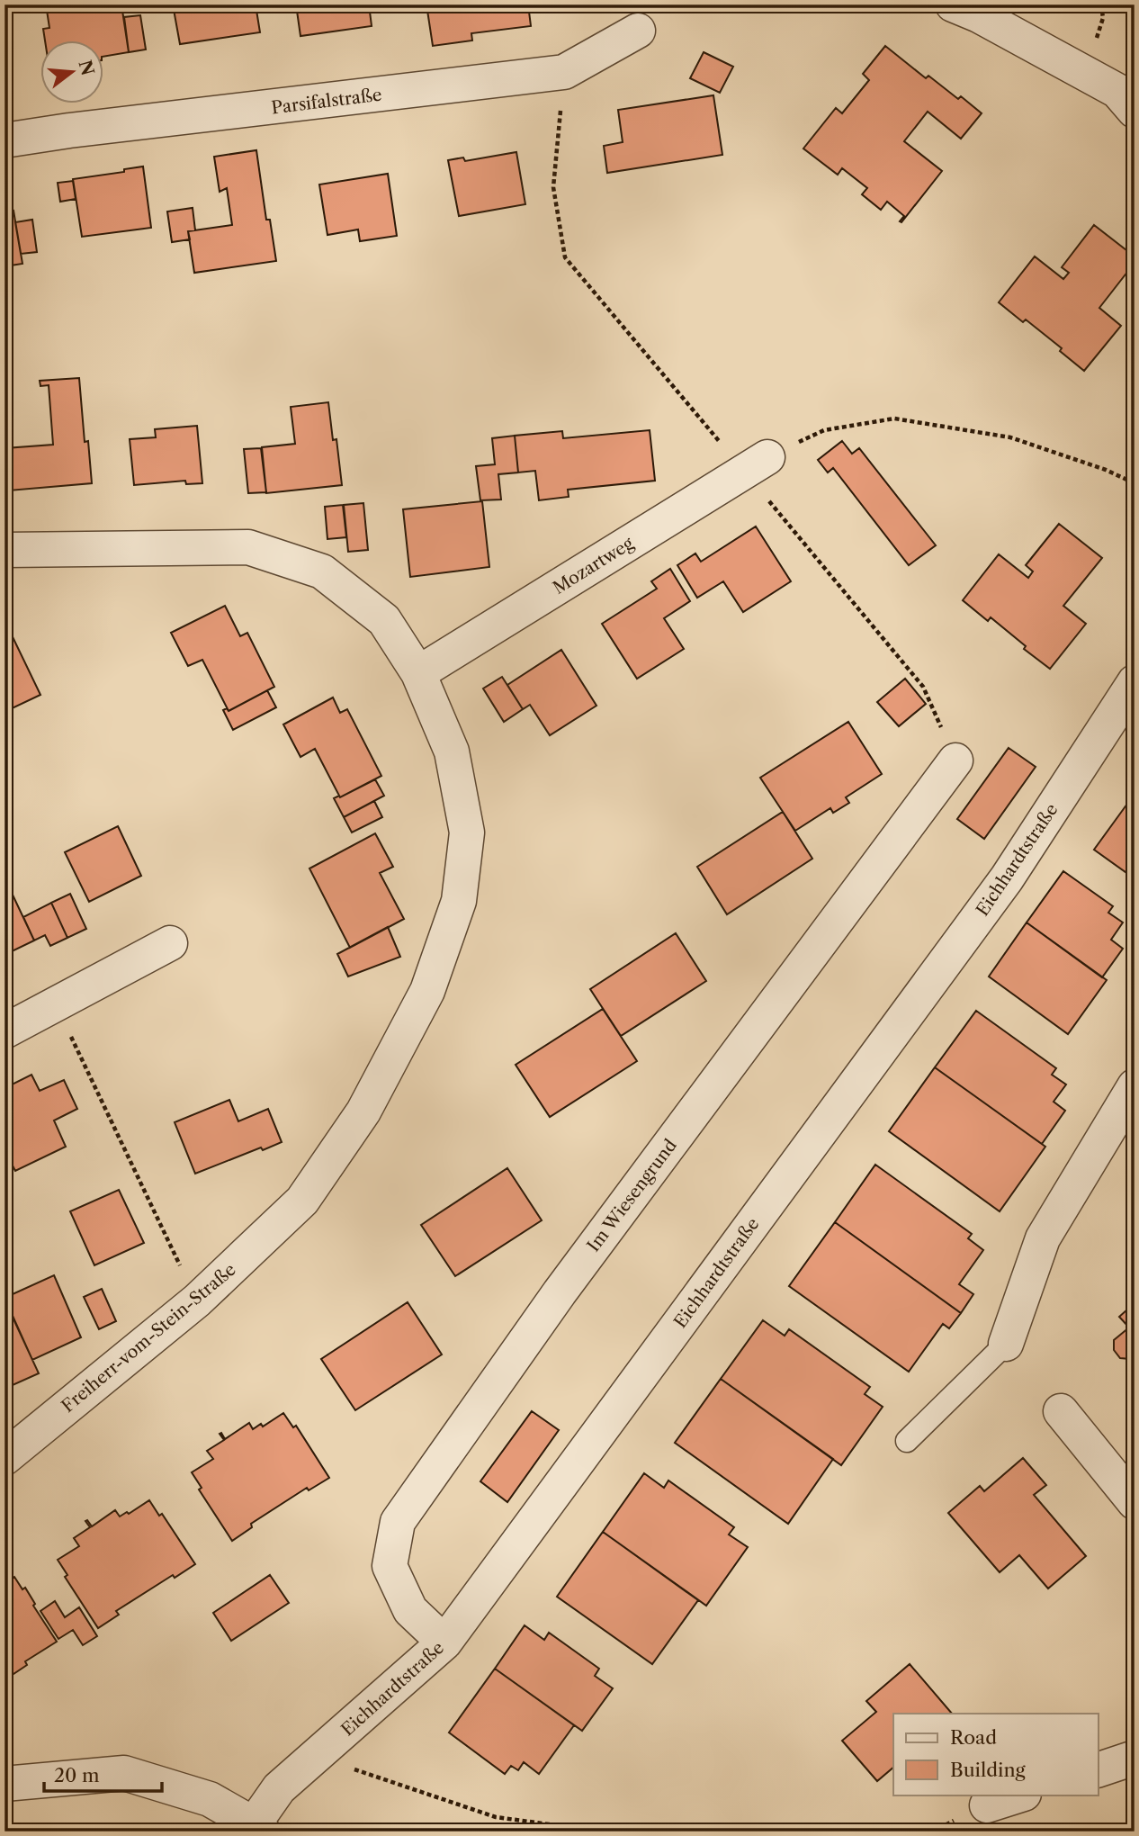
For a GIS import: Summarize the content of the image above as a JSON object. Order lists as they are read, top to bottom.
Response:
{
  "streets": {
    "street": [
      "Parsifalstraße",
      "Mozartweg",
      "Eichhardtstraße",
      "Im Wiesengrund",
      "Freiherr-vom-Stein-Straße"
    ]
  },
  "crossings": [
    ["Mozartweg", "Freiherr-vom-Stein-Straße"],
    ["Eichhardtstraße", "Im Wiesengrund"]
  ],
  "legend": ["Road", "Building"],
  "scale_bar": "20 m",
  "north": "right"
}
